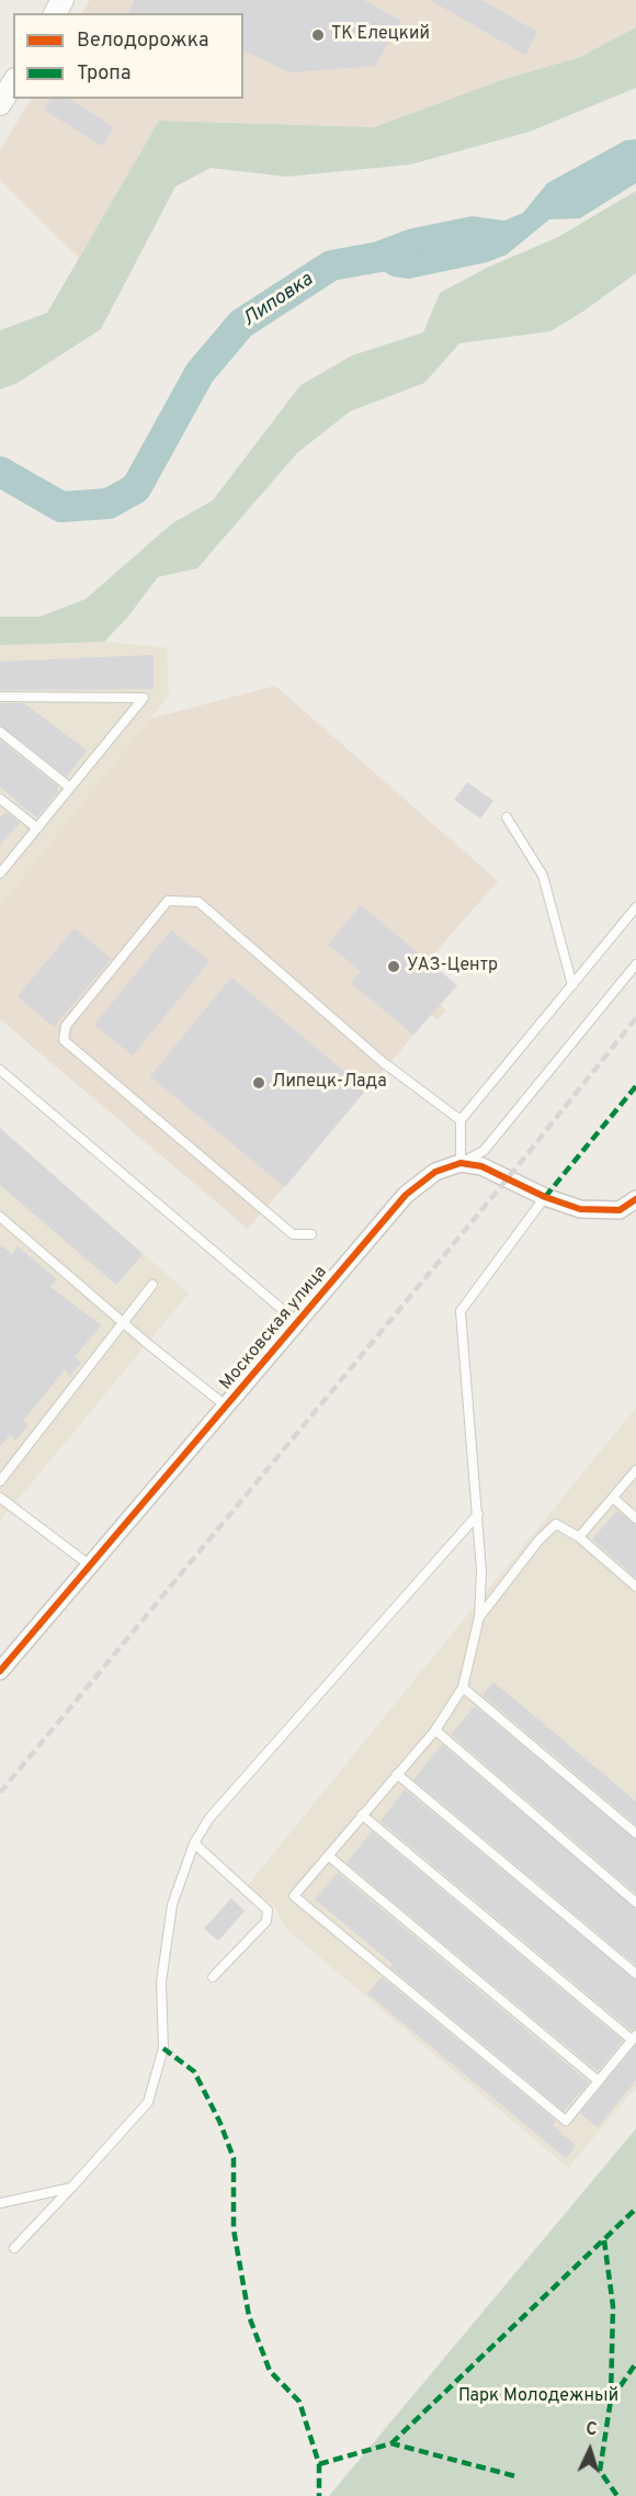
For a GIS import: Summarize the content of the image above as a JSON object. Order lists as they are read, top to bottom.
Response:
{
  "streets": {
    "street": ["Московская улица"]
  },
  "water": ["Липовка"],
  "parks": ["Парк Молодежный"],
  "places": ["ТК Елецкий", "УАЗ-Центр", "Липецк-Лада"],
  "legend": ["Велодорожка", "Тропа"],
  "north": "top"
}
